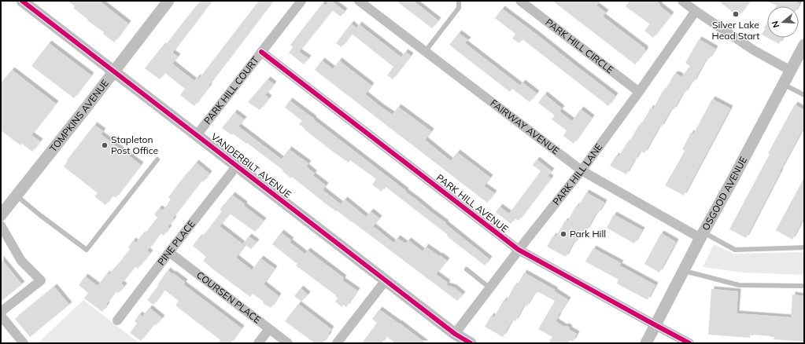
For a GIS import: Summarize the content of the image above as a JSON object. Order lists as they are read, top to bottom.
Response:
{
  "streets": {
    "street": [
      "PARK HILL CIRCLE",
      "PARK HILL COURT",
      "TOMPKINS AVENUE",
      "FAIRWAY AVENUE",
      "VANDERBILT AVENUE",
      "PARK HILL LANE",
      "OSGOOD AVENUE",
      "PARK HILL AVENUE",
      "PINE PLACE",
      "COURSEN PLACE"
    ]
  },
  "crossings": [
    ["PARK HILL CIRCLE", "PARK HILL LANE"],
    ["PARK HILL COURT", "VANDERBILT AVENUE"],
    ["PARK HILL COURT", "PARK HILL AVENUE"],
    ["TOMPKINS AVENUE", "VANDERBILT AVENUE"],
    ["FAIRWAY AVENUE", "PARK HILL LANE"],
    ["FAIRWAY AVENUE", "OSGOOD AVENUE"],
    ["VANDERBILT AVENUE", "PARK HILL LANE"],
    ["VANDERBILT AVENUE", "PINE PLACE"],
    ["PARK HILL LANE", "PARK HILL AVENUE"],
    ["OSGOOD AVENUE", "PARK HILL AVENUE"],
    ["PINE PLACE", "COURSEN PLACE"]
  ],
  "places": ["Silver Lake Head Start", "Stapleton Post Office", "Park Hill"],
  "north": "left"
}
